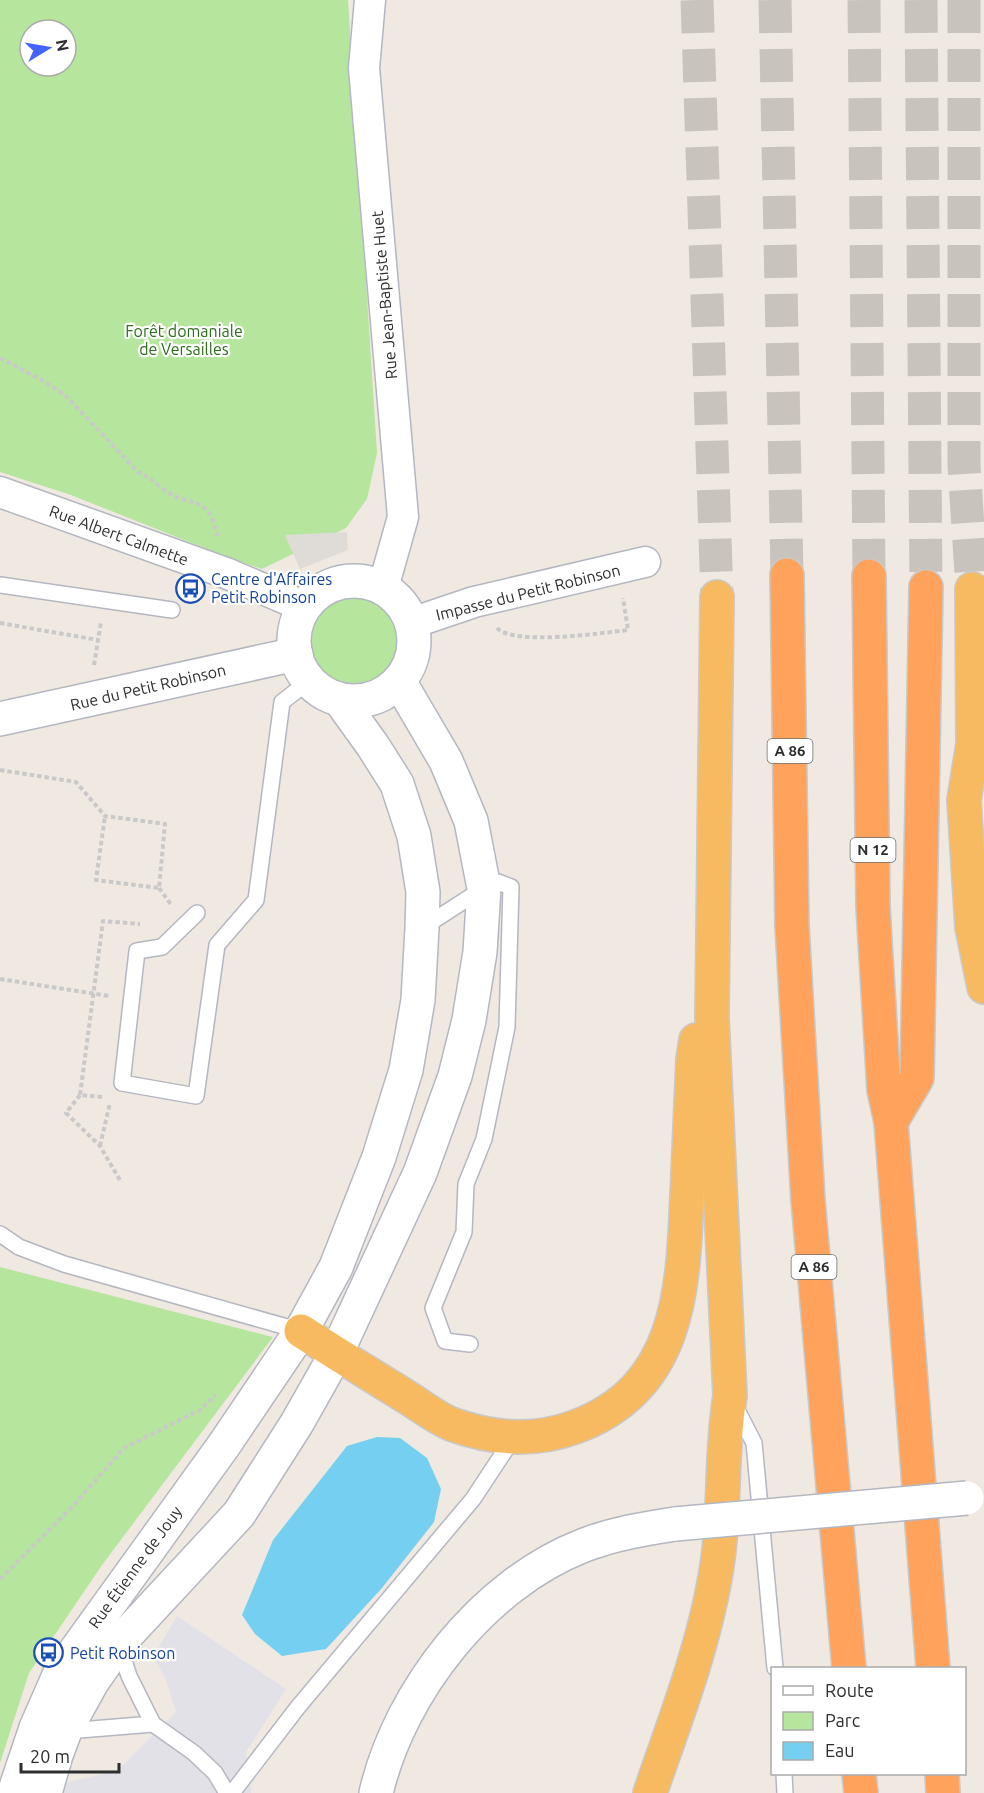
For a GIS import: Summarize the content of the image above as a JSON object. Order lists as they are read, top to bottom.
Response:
{
  "streets": {
    "highway": ["A 86", "N 12"],
    "main road": ["Rue du Petit Robinson", "Rue Étienne de Jouy"],
    "street": ["Rue Jean-Baptiste Huet", "Rue Albert Calmette", "Impasse du Petit Robinson"]
  },
  "crossings": [
    ["Rue Jean-Baptiste Huet", "Rue Albert Calmette"],
    ["Rue Jean-Baptiste Huet", "Impasse du Petit Robinson"],
    ["Rue Jean-Baptiste Huet", "Rue du Petit Robinson"],
    ["Rue Jean-Baptiste Huet", "Rue Étienne de Jouy"],
    ["Rue Albert Calmette", "Impasse du Petit Robinson"],
    ["Rue Albert Calmette", "Rue du Petit Robinson"],
    ["Rue Albert Calmette", "Rue Étienne de Jouy"],
    ["Impasse du Petit Robinson", "Rue du Petit Robinson"],
    ["Impasse du Petit Robinson", "Rue Étienne de Jouy"],
    ["Rue du Petit Robinson", "Rue Étienne de Jouy"]
  ],
  "parks": ["Forêt domaniale de Versailles"],
  "places": {
    "bus stop": ["Centre d'Affaires Petit Robinson", "Petit Robinson"]
  },
  "legend": ["Route", "Parc", "Eau"],
  "scale_bar": "20 m",
  "north": "right"
}
